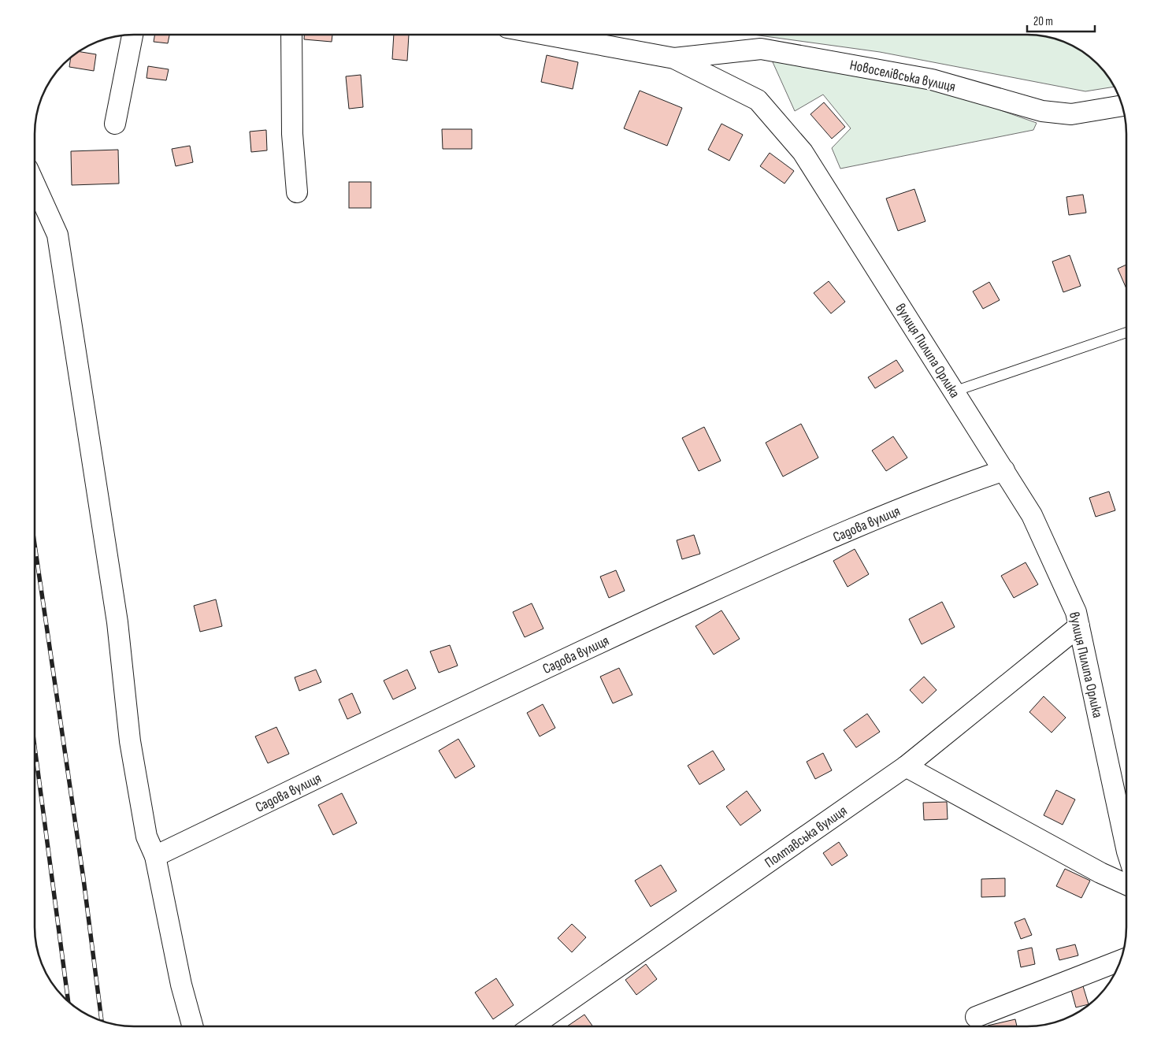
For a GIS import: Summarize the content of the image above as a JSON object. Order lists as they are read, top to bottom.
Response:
{
  "streets": {
    "street": [
      "Новоселівська вулиця",
      "вулиця Пилипа Орлика",
      "Садова вулиця",
      "Полтавська вулиця"
    ]
  },
  "crossings": [
    ["Новоселівська вулиця", "вулиця Пилипа Орлика"],
    ["вулиця Пилипа Орлика", "Садова вулиця"],
    ["вулиця Пилипа Орлика", "Полтавська вулиця"]
  ],
  "scale_bar": "20 m"
}
